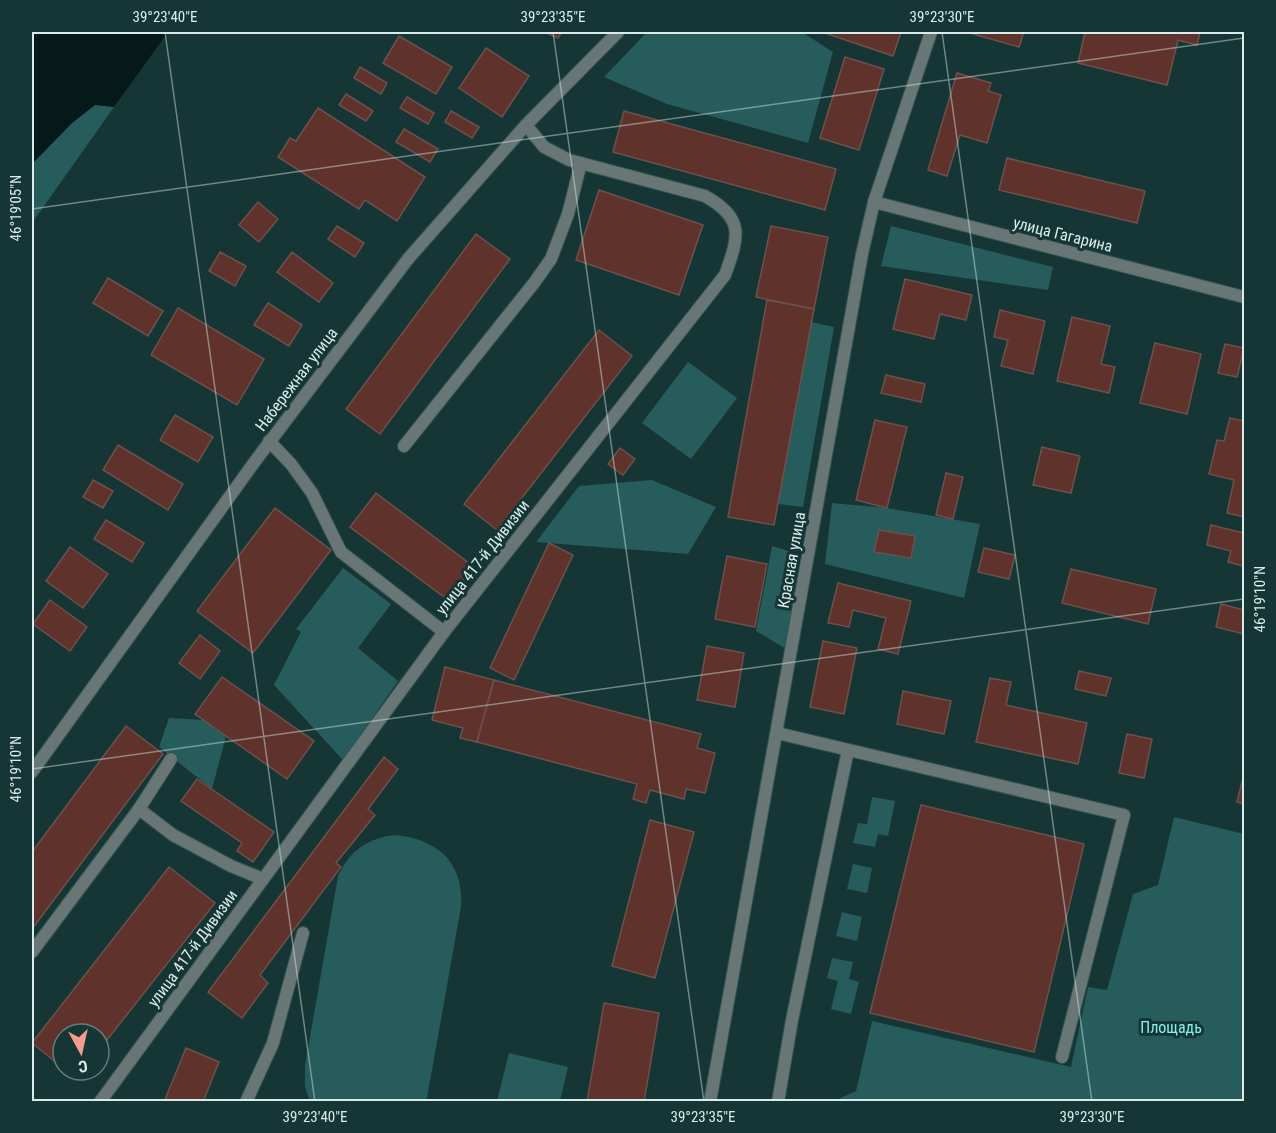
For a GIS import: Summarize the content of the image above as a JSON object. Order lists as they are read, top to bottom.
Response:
{
  "streets": {
    "street": [
      "улица Гагарина",
      "Набережная улица",
      "улица 417-й Дивизии",
      "Красная улица"
    ]
  },
  "crossings": [
    ["улица Гагарина", "Красная улица"],
    ["Набережная улица", "улица 417-й Дивизии"]
  ],
  "parks": ["Площадь"],
  "north": "bottom",
  "coordinates": [
    "39°23'40\"E",
    "39°23'35\"E",
    "39°23'30\"E",
    "46°19'05\"N",
    "46°19'10\"N"
  ]
}
